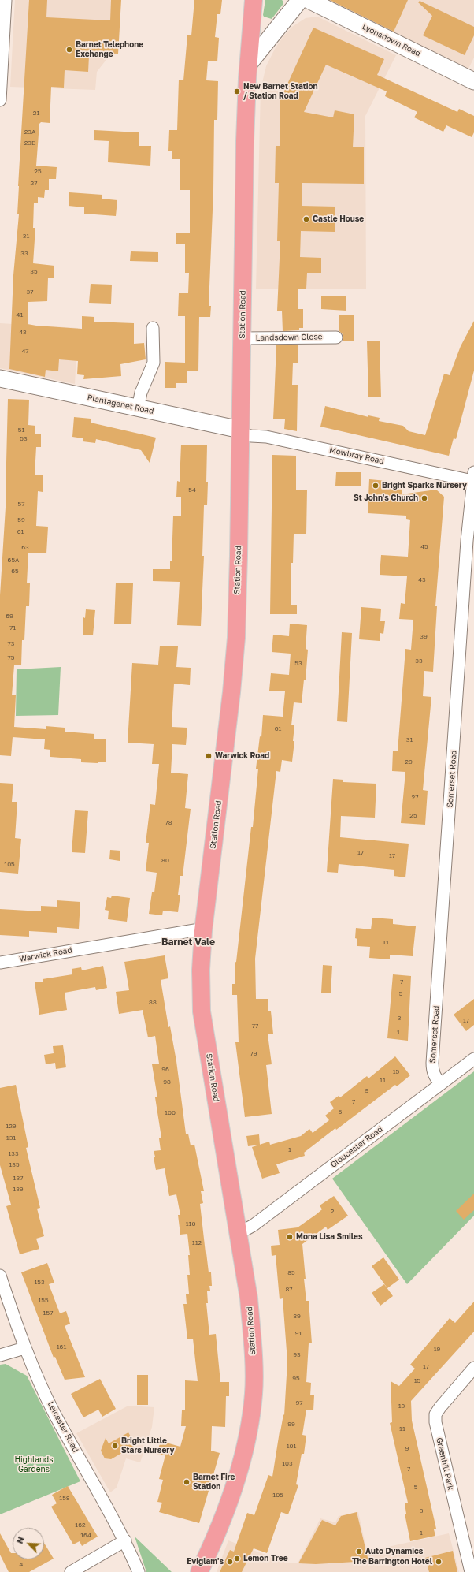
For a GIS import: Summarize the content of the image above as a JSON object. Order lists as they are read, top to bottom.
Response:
{
  "streets": {
    "main road": ["Station Road"],
    "street": [
      "Lyonsdown Road",
      "Landsdown Close",
      "Plantagenet Road",
      "Mowbray Road",
      "Somerset Road",
      "Warwick Road",
      "Gloucester Road",
      "Leicester Road",
      "Greenhill Park"
    ]
  },
  "crossings": [
    ["Station Road", "Landsdown Close"],
    ["Station Road", "Plantagenet Road"],
    ["Station Road", "Mowbray Road"],
    ["Station Road", "Warwick Road"],
    ["Station Road", "Gloucester Road"],
    ["Plantagenet Road", "Mowbray Road"],
    ["Mowbray Road", "Somerset Road"],
    ["Somerset Road", "Gloucester Road"]
  ],
  "districts": ["Barnet Vale"],
  "parks": ["Highlands Gardens"],
  "places": [
    "Barnet Telephone Exchange",
    "New Barnet Station / Station Road",
    "Castle House",
    "Bright Sparks Nursery",
    "St John's Church",
    "Warwick Road",
    "Mona Lisa Smiles",
    "Bright Little Stars Nursery",
    "Barnet Fire Station",
    "Auto Dynamics",
    "Lemon Tree",
    "Eviglam's",
    "The Barrington Hotel"
  ],
  "house_numbers": [
    "21",
    "23A",
    "23B",
    "25",
    "27",
    "31",
    "33",
    "35",
    "37",
    "41",
    "43",
    "47",
    "51",
    "53",
    "54",
    "57",
    "59",
    "61",
    "45",
    "63",
    "65A",
    "65",
    "43",
    "69",
    "71",
    "39",
    "73",
    "75",
    "33",
    "53",
    "61",
    "31",
    "29",
    "27",
    "25",
    "78",
    "17",
    "17",
    "80",
    "105",
    "11",
    "7",
    "5",
    "88",
    "3",
    "17",
    "77",
    "1",
    "79",
    "96",
    "15",
    "11",
    "98",
    "9",
    "7",
    "5",
    "100",
    "129",
    "131",
    "1",
    "133",
    "135",
    "137",
    "139",
    "2",
    "110",
    "112",
    "85",
    "153",
    "87",
    "155",
    "157",
    "89",
    "91",
    "161",
    "19",
    "93",
    "17",
    "95",
    "15",
    "97",
    "13",
    "99",
    "11",
    "101",
    "9",
    "103",
    "7",
    "5",
    "105",
    "158",
    "3",
    "162",
    "1",
    "164",
    "4"
  ],
  "north": "top left"
}
